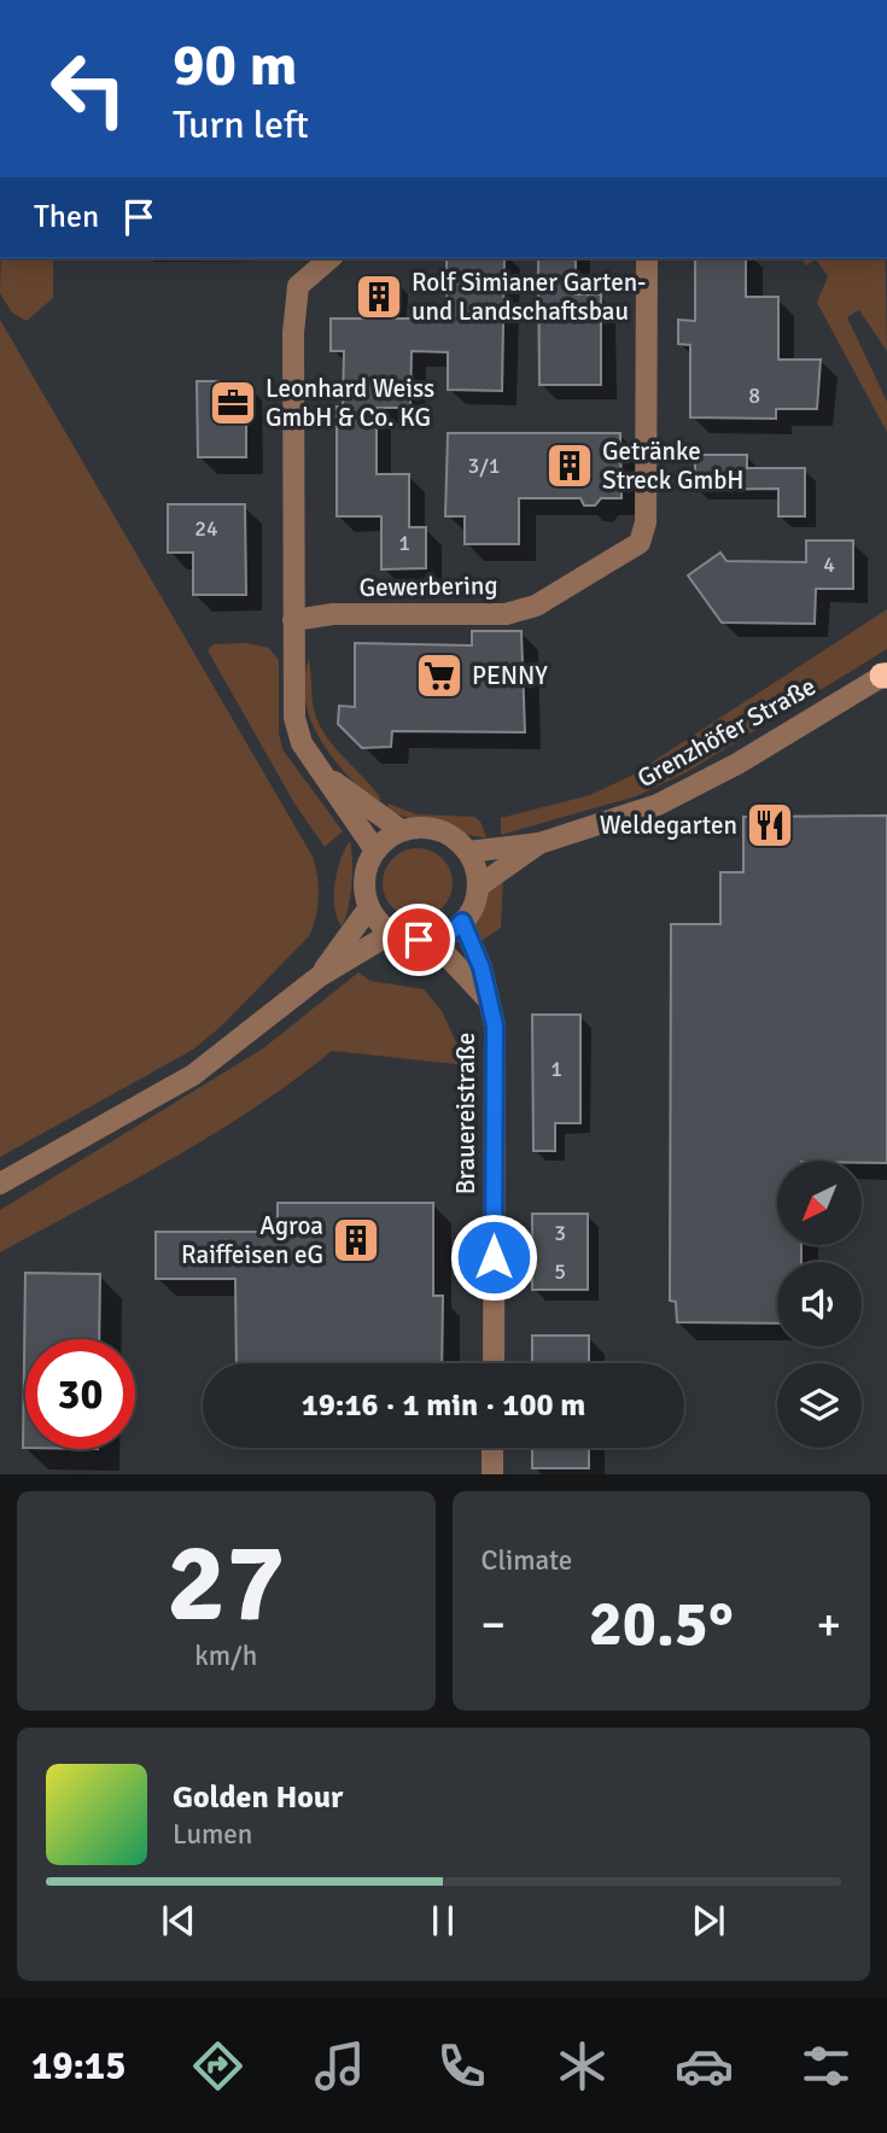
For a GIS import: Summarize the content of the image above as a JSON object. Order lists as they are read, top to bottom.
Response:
{
  "streets": {
    "street": ["Gewerbering", "Grenzhöfer Straße", "Brauereistraße"]
  },
  "crossings": [
    ["Grenzhöfer Straße", "Brauereistraße"]
  ],
  "places": {
    "building": ["Rolf Simianer Garten- und Landschaftsbau", "Getränke Streck GmbH", "Agroa Raiffeisen eG"],
    "office": ["Leonhard Weiss GmbH & Co. KG"],
    "supermarket": ["PENNY"],
    "restaurant": ["Weldegarten"]
  },
  "house_numbers": [
    "8",
    "3/1",
    "24",
    "1",
    "4",
    "1",
    "3",
    "5"
  ],
  "north": "bottom left",
  "page": {
    "turn": ["90 m", "Turn left"],
    "then": "Then",
    "limit": "30",
    "trip": "19:16 · 1 min · 100 m",
    "tile": [
      ["27", "km/h"],
      "Climate"
    ],
    "heat": ["−", "20.5°", "+"],
    "song": ["Golden Hour", "Lumen"],
    "tabs": "19:15"
  }
}
